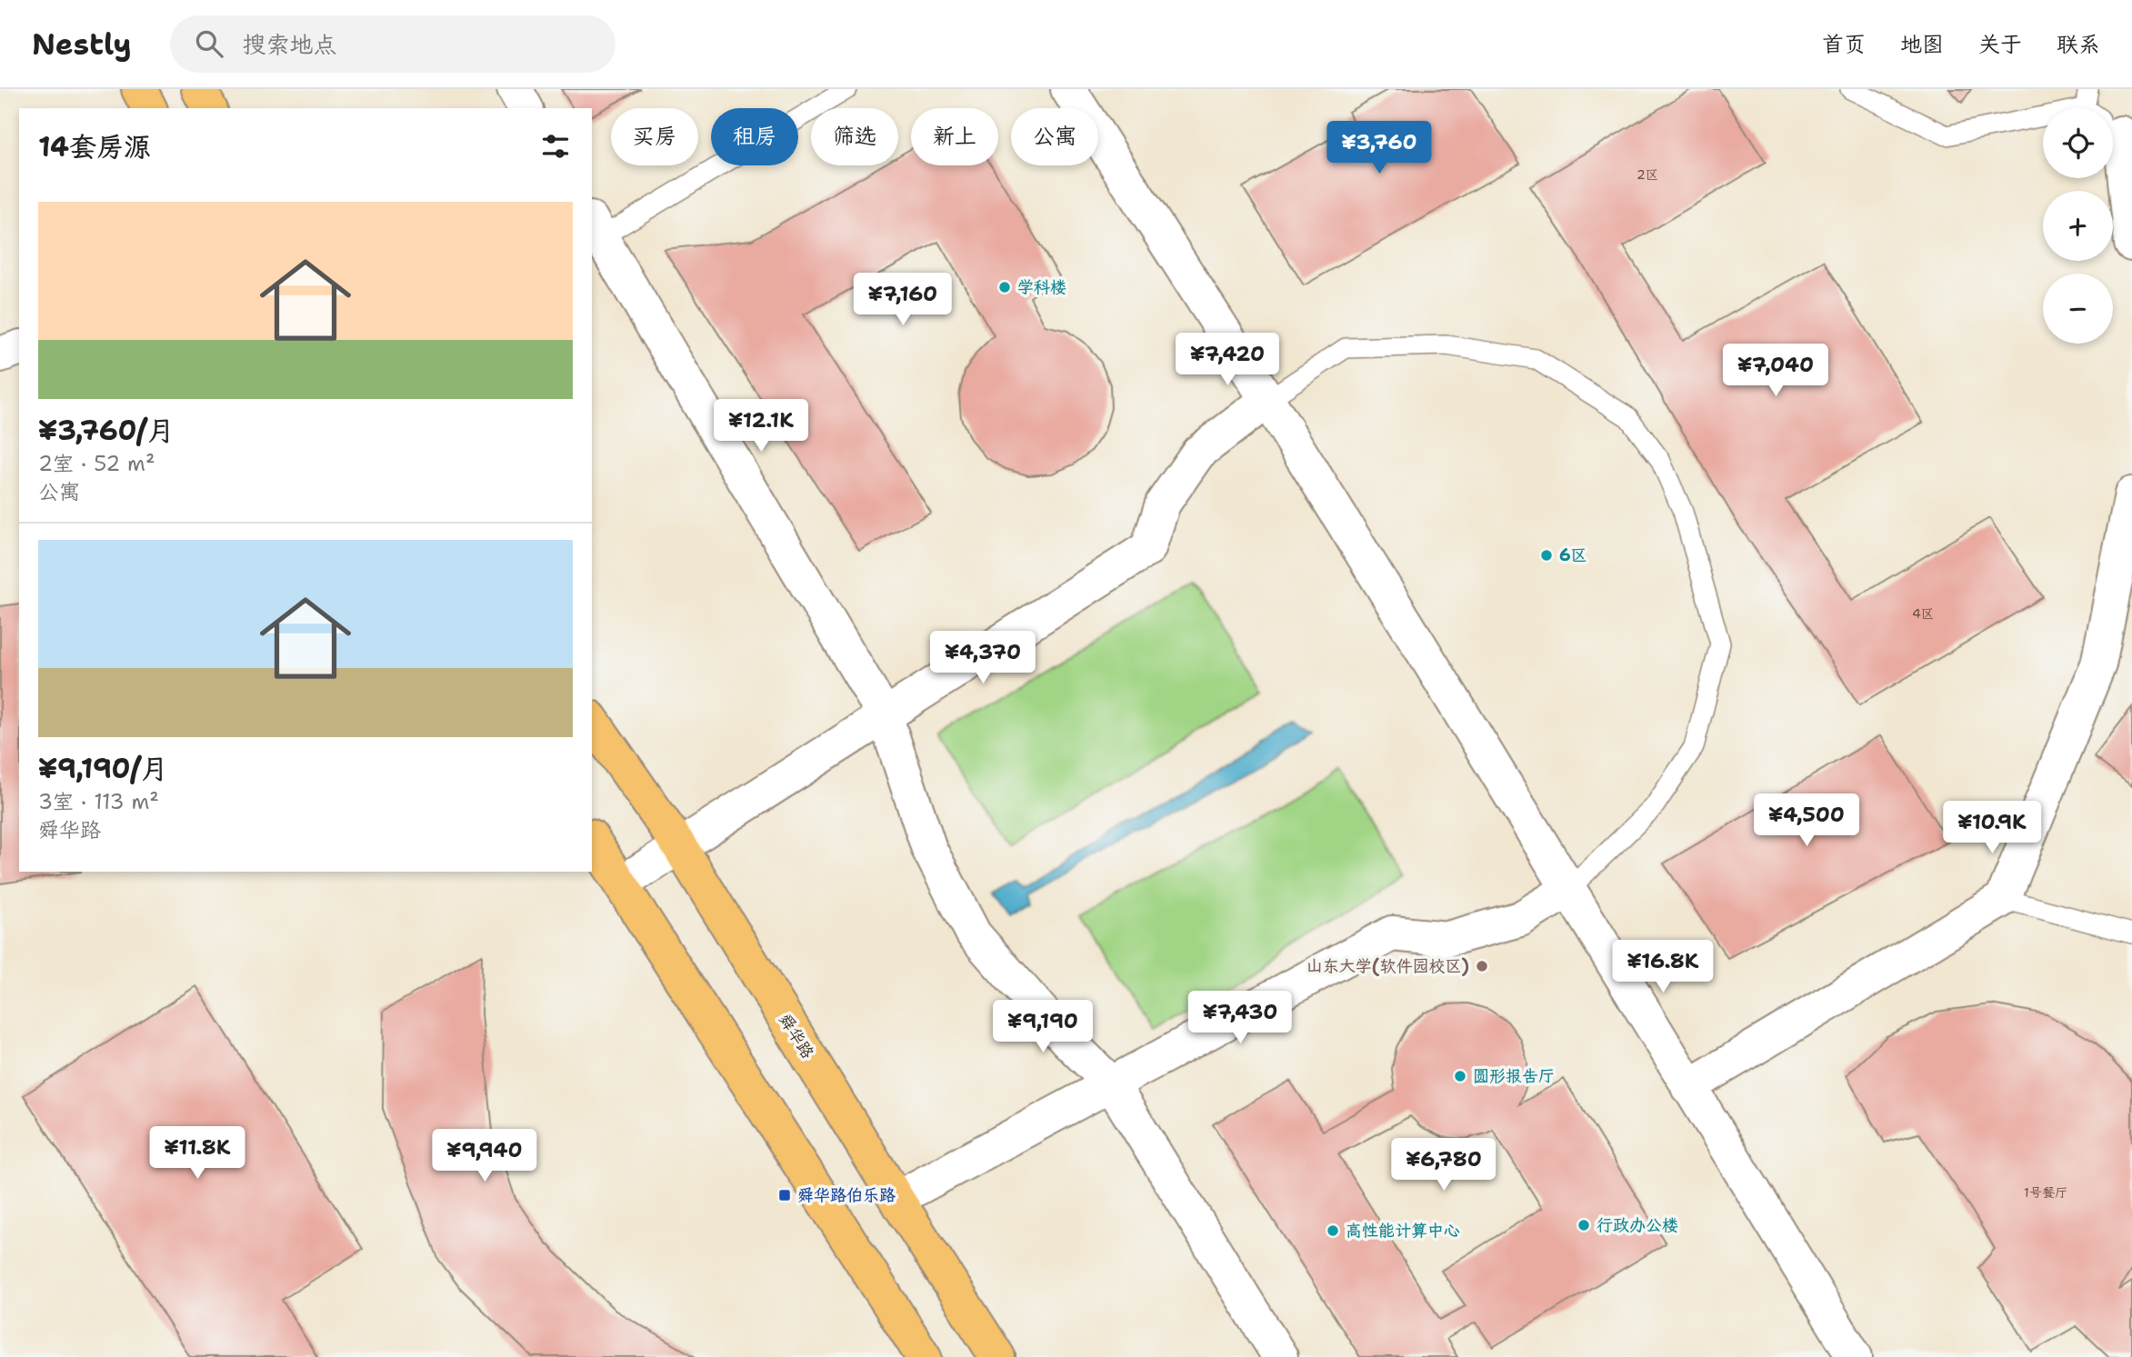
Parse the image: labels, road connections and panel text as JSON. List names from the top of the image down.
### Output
{
  "streets": {
    "main road": ["舜华路"]
  },
  "places": {
    "other": [
      "学科楼",
      "6区",
      "山东大学(软件园校区)",
      "圆形报告厅",
      "行政办公楼",
      "高性能计算中心"
    ],
    "transit": ["舜华路伯乐路"]
  },
  "house_numbers": ["2区", "4区", "1号餐厅"],
  "page": {
    "header": "Nestly",
    "search": "搜索地点",
    "nav": [
      "首页",
      "地图",
      "关于",
      "联系"
    ],
    "map_buttons": ["+", "−"],
    "chip": [
      "买房",
      "租房",
      "筛选",
      "新上",
      "公寓"
    ],
    "heading": "14套房源",
    "price": [
      "¥3,760",
      "¥7,160",
      "¥7,420",
      "¥7,040",
      "¥12.1K",
      "¥4,370",
      "¥4,500",
      "¥10.9K",
      "¥16.8K",
      "¥7,430",
      "¥9,190",
      "¥11.8K",
      "¥9,940",
      "¥6,780"
    ],
    "list": [
      {
        "name": "¥3,760/月",
        "note": "2室 · 52 m² · 公寓"
      },
      {
        "name": "¥9,190/月",
        "note": "3室 · 113 m² · 舜华路"
      }
    ]
  }
}
